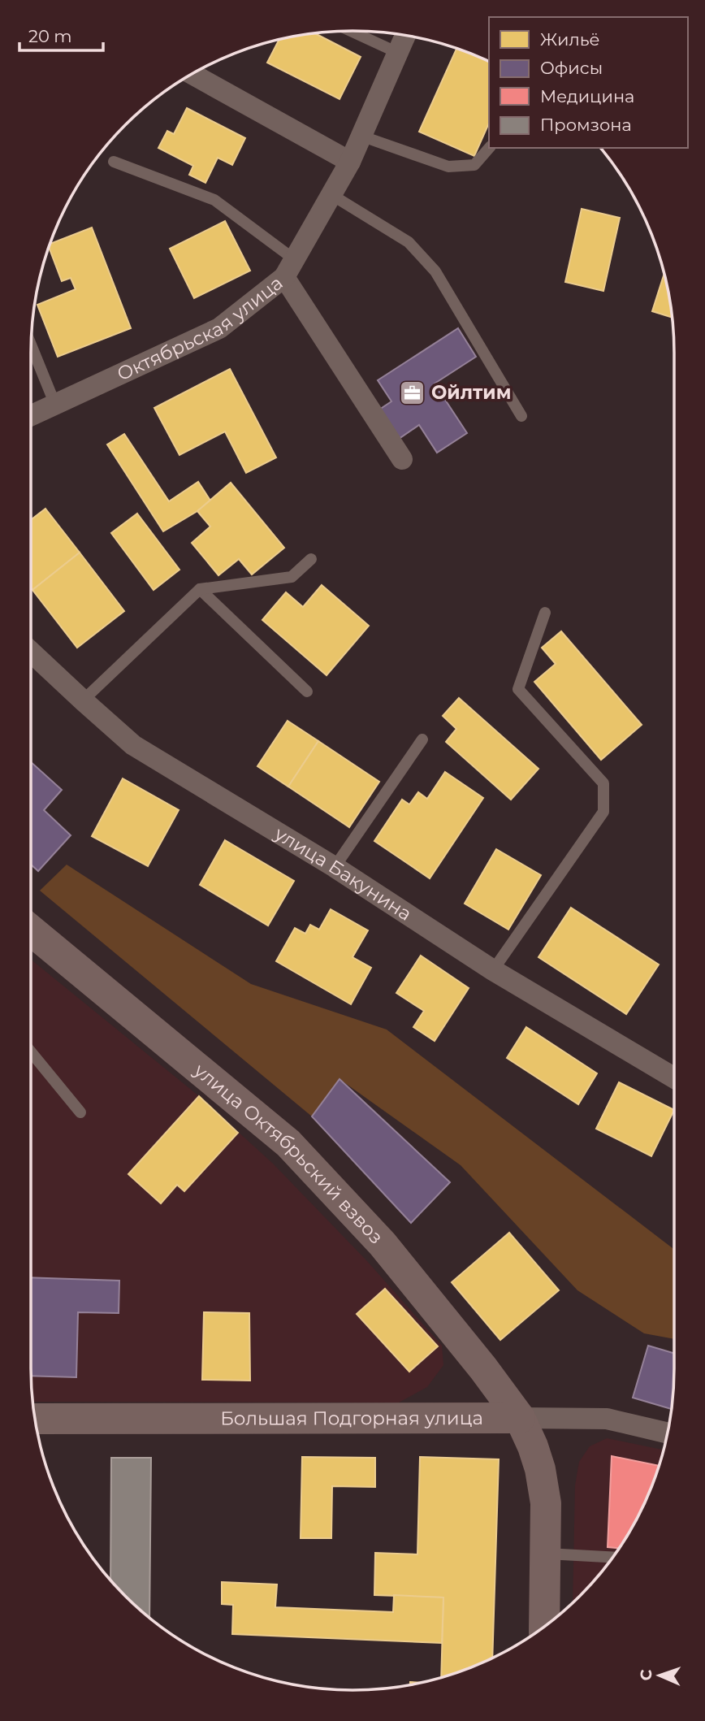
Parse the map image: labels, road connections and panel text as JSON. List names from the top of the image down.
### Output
{
  "streets": {
    "street": [
      "Октябрьская улица",
      "улица Бакунина",
      "улица Октябрьский взвоз",
      "Большая Подгорная улица"
    ]
  },
  "crossings": [
    ["улица Октябрьский взвоз", "Большая Подгорная улица"]
  ],
  "places": {
    "office": ["Ойлтим"]
  },
  "legend": [
    "Жильё",
    "Офисы",
    "Медицина",
    "Промзона"
  ],
  "scale_bar": "20 m",
  "north": "left"
}
